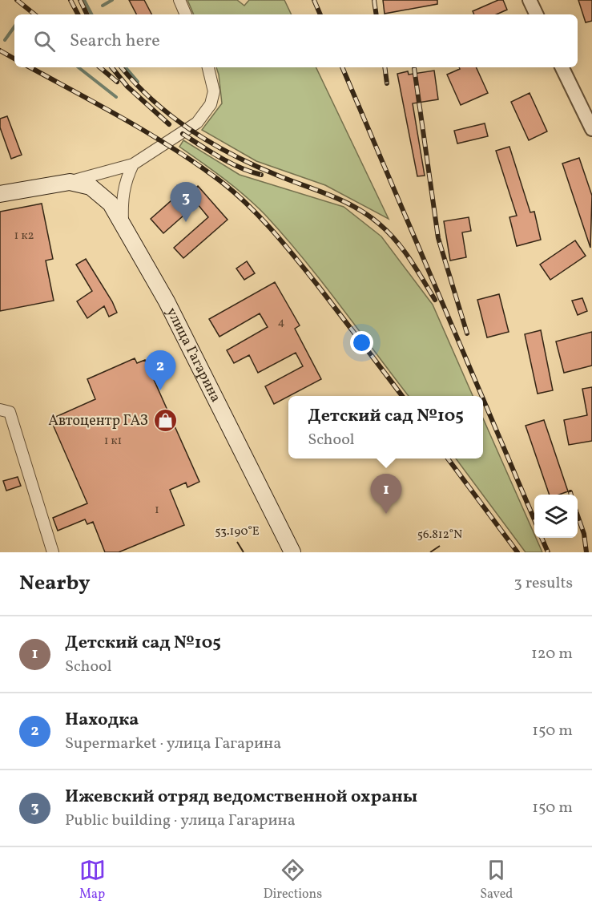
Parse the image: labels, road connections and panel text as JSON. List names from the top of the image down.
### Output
{
  "streets": {
    "main road": ["улица Гагарина"]
  },
  "places": {
    "shop": ["Автоцентр ГАЗ"]
  },
  "house_numbers": [
    "1 к2",
    "4",
    "1 к1",
    "1"
  ],
  "page": {
    "search": "Search here",
    "pins": ["3", "2", "1"],
    "popup": ["Детский сад №105", "School"],
    "heading": ["Nearby", "3 results"],
    "list": [
      {
        "mark": "1",
        "name": "Детский сад №105",
        "note": "School",
        "value": "120 m"
      },
      {
        "mark": "2",
        "name": "Находка",
        "note": "Supermarket · улица Гагарина",
        "value": "150 m"
      },
      {
        "mark": "3",
        "name": "Ижевский отряд ведомственной охраны",
        "note": "Public building · улица Гагарина",
        "value": "150 m"
      }
    ],
    "nav": ["Map", "Directions", "Saved"]
  },
  "coordinates": ["53.190°E", "56.812°N"]
}
